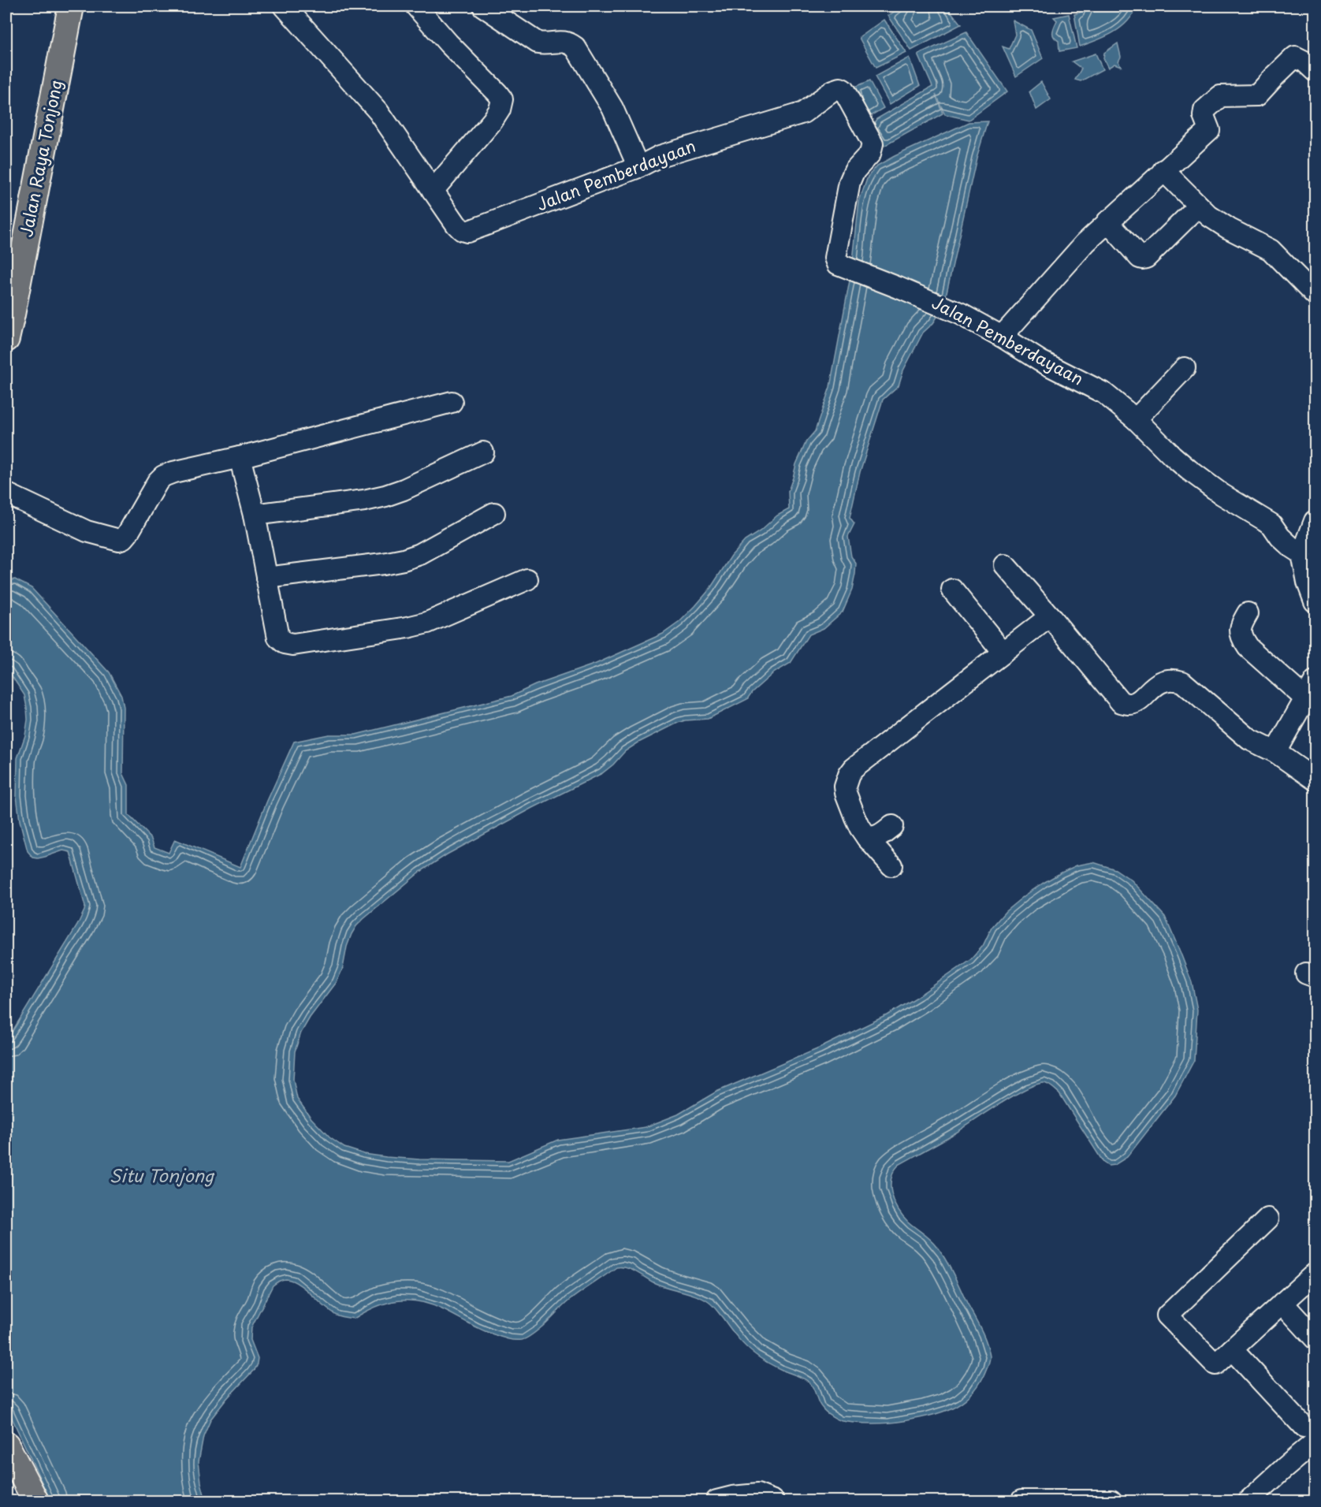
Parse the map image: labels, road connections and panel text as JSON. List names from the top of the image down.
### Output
{
  "streets": {
    "main road": ["Jalan Raya Tonjong"],
    "street": ["Jalan Pemberdayaan"]
  },
  "water": ["Situ Tonjong"]
}
